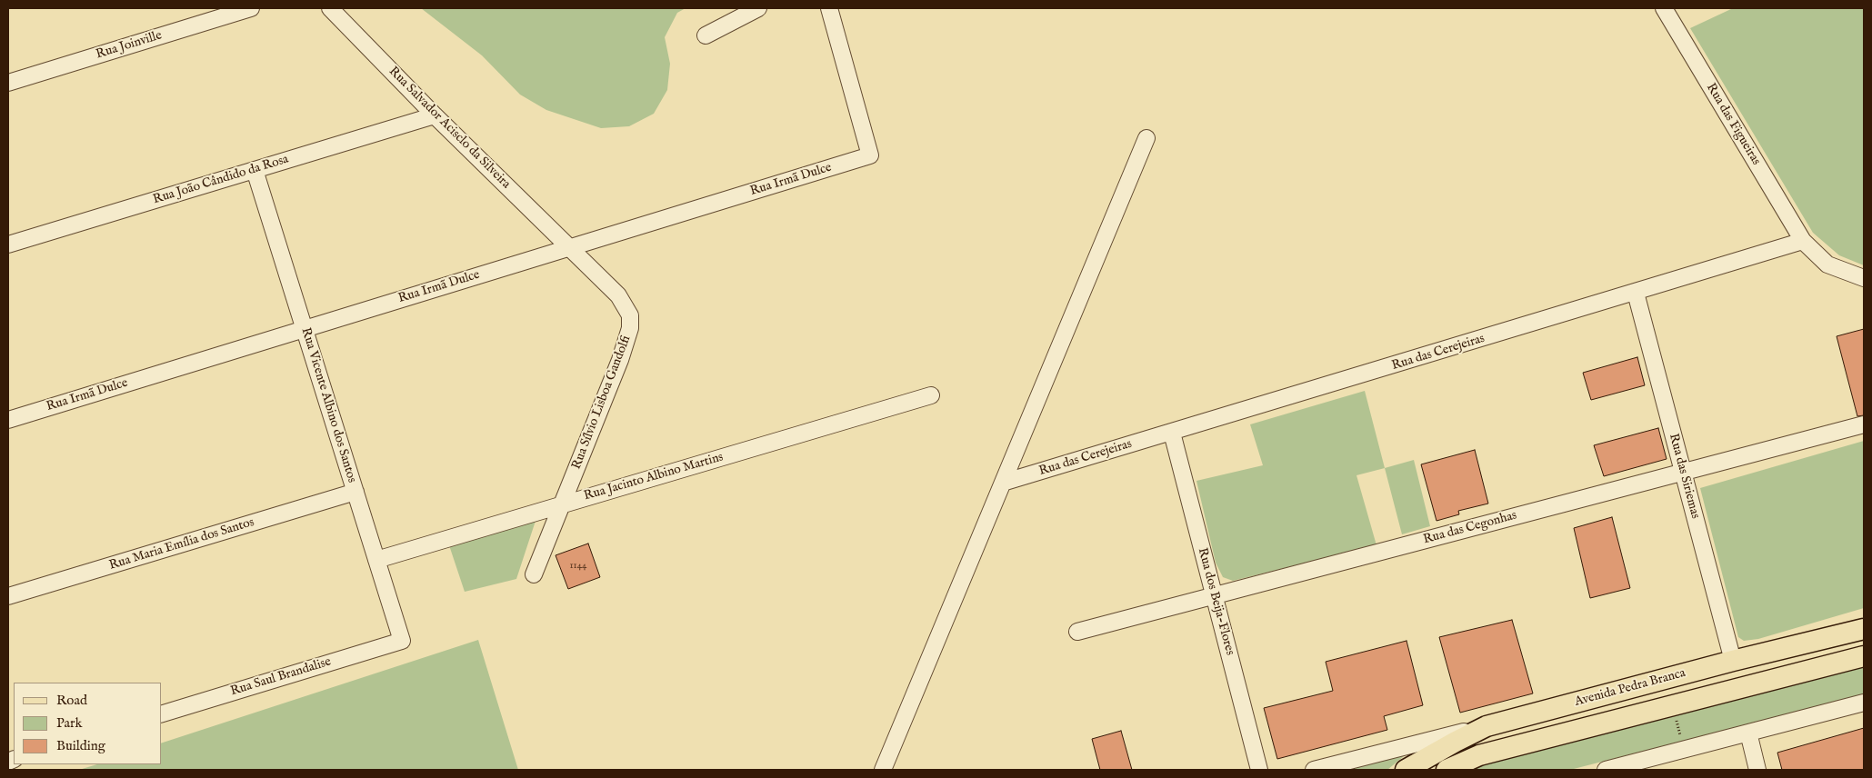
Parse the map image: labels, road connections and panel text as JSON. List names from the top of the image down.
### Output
{
  "streets": {
    "main road": ["Avenida Pedra Branca"],
    "street": [
      "Rua Joinville",
      "Rua das Figueiras",
      "Rua Salvador Acisclo da Silveira",
      "Rua João Cândido da Rosa",
      "Rua Irmã Dulce",
      "Rua das Cerejeiras",
      "Rua Sílvio Lisboa Gandolfi",
      "Rua Vicente Albino dos Santos",
      "Rua das Siriemas",
      "Rua Jacinto Albino Martins",
      "Rua das Cegonhas",
      "Rua Maria Emília dos Santos",
      "Rua dos Beija-Flores",
      "Rua Saul Brandalise"
    ]
  },
  "crossings": [
    ["Rua das Figueiras", "Rua das Cerejeiras"],
    ["Rua Salvador Acisclo da Silveira", "Rua João Cândido da Rosa"],
    ["Rua Salvador Acisclo da Silveira", "Rua Irmã Dulce"],
    ["Rua Salvador Acisclo da Silveira", "Rua Sílvio Lisboa Gandolfi"],
    ["Rua João Cândido da Rosa", "Rua Vicente Albino dos Santos"],
    ["Rua Irmã Dulce", "Rua Sílvio Lisboa Gandolfi"],
    ["Rua Irmã Dulce", "Rua Vicente Albino dos Santos"],
    ["Rua das Cerejeiras", "Rua das Siriemas"],
    ["Rua das Cerejeiras", "Rua dos Beija-Flores"],
    ["Rua Sílvio Lisboa Gandolfi", "Rua Jacinto Albino Martins"],
    ["Rua Vicente Albino dos Santos", "Rua Jacinto Albino Martins"],
    ["Rua Vicente Albino dos Santos", "Rua Maria Emília dos Santos"],
    ["Rua Vicente Albino dos Santos", "Rua Saul Brandalise"],
    ["Rua das Siriemas", "Rua das Cegonhas"],
    ["Rua das Siriemas", "Avenida Pedra Branca"],
    ["Rua das Cegonhas", "Rua dos Beija-Flores"]
  ],
  "house_numbers": ["1144"],
  "legend": ["Road", "Park", "Building"]
}
